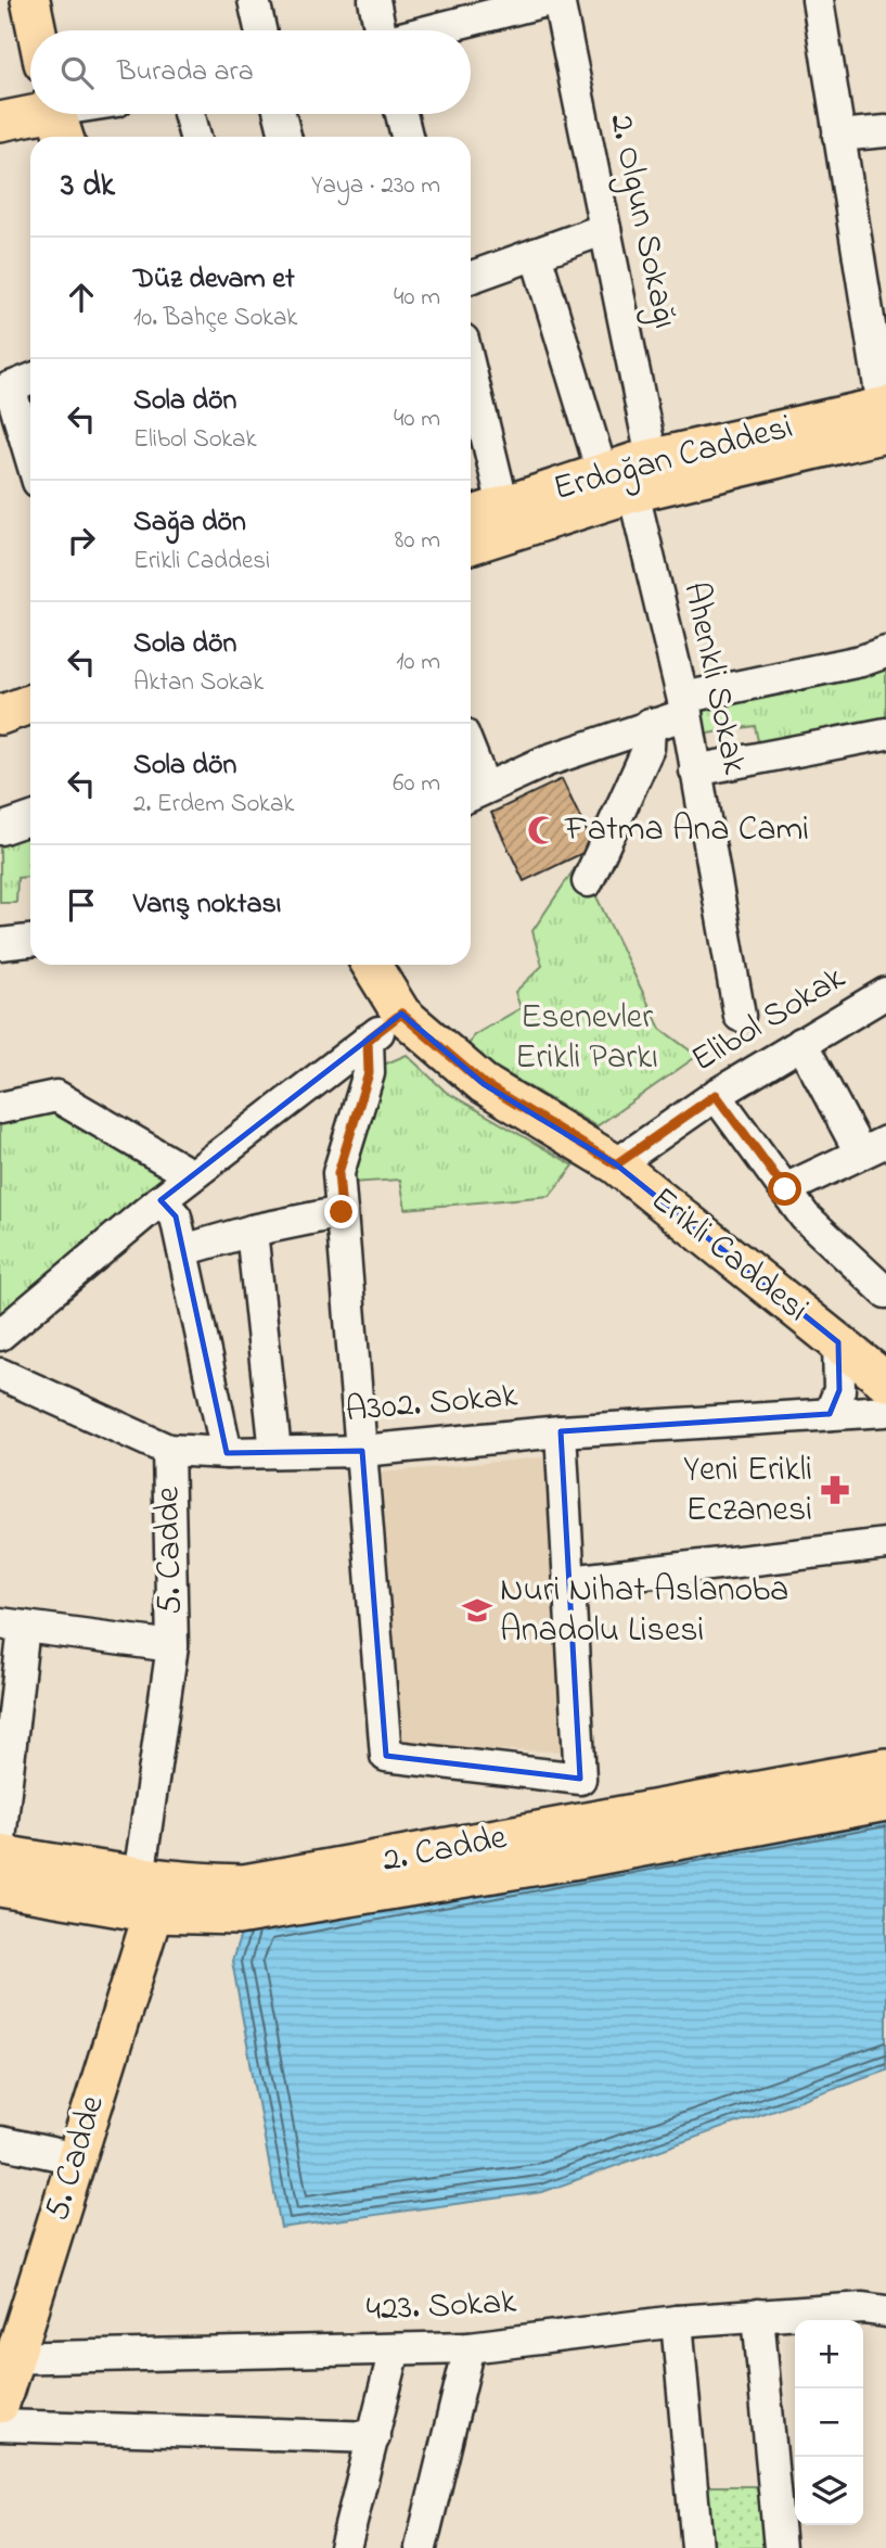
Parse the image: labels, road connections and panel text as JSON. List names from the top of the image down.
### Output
{
  "streets": {
    "main road": [
      "Erdoğan Caddesi",
      "Erikli Caddesi",
      "5. Cadde",
      "2. Cadde"
    ],
    "street": [
      "2. Olgun Sokağı",
      "Ahenkli Sokak",
      "Elibol Sokak",
      "A302. Sokak",
      "423. Sokak"
    ]
  },
  "crossings": [
    ["2. Olgun Sokağı", "Erdoğan Caddesi"],
    ["Erdoğan Caddesi", "Ahenkli Sokak"],
    ["Elibol Sokak", "Erikli Caddesi"],
    ["Erikli Caddesi", "A302. Sokak"],
    ["A302. Sokak", "5. Cadde"],
    ["5. Cadde", "2. Cadde"],
    ["5. Cadde", "423. Sokak"]
  ],
  "parks": ["Esenevler Erikli Parkı"],
  "places": {
    "mosque": ["Fatma Ana Cami"],
    "pharmacy": ["Yeni Erikli Eczanesi"],
    "school or university": ["Nuri Nihat Aslanoba Anadolu Lisesi"]
  },
  "page": {
    "search": "Burada ara",
    "heading": ["3 dk", "Yaya · 230 m"],
    "list": [
      ["Düz devam et", "10. Bahçe Sokak", "40 m"],
      ["Sola dön", "Elibol Sokak", "40 m"],
      ["Sağa dön", "Erikli Caddesi", "80 m"],
      ["Sola dön", "Aktan Sokak", "10 m"],
      ["Sola dön", "2. Erdem Sokak", "60 m"],
      "Varış noktası"
    ],
    "map_buttons": ["+", "−"]
  }
}
